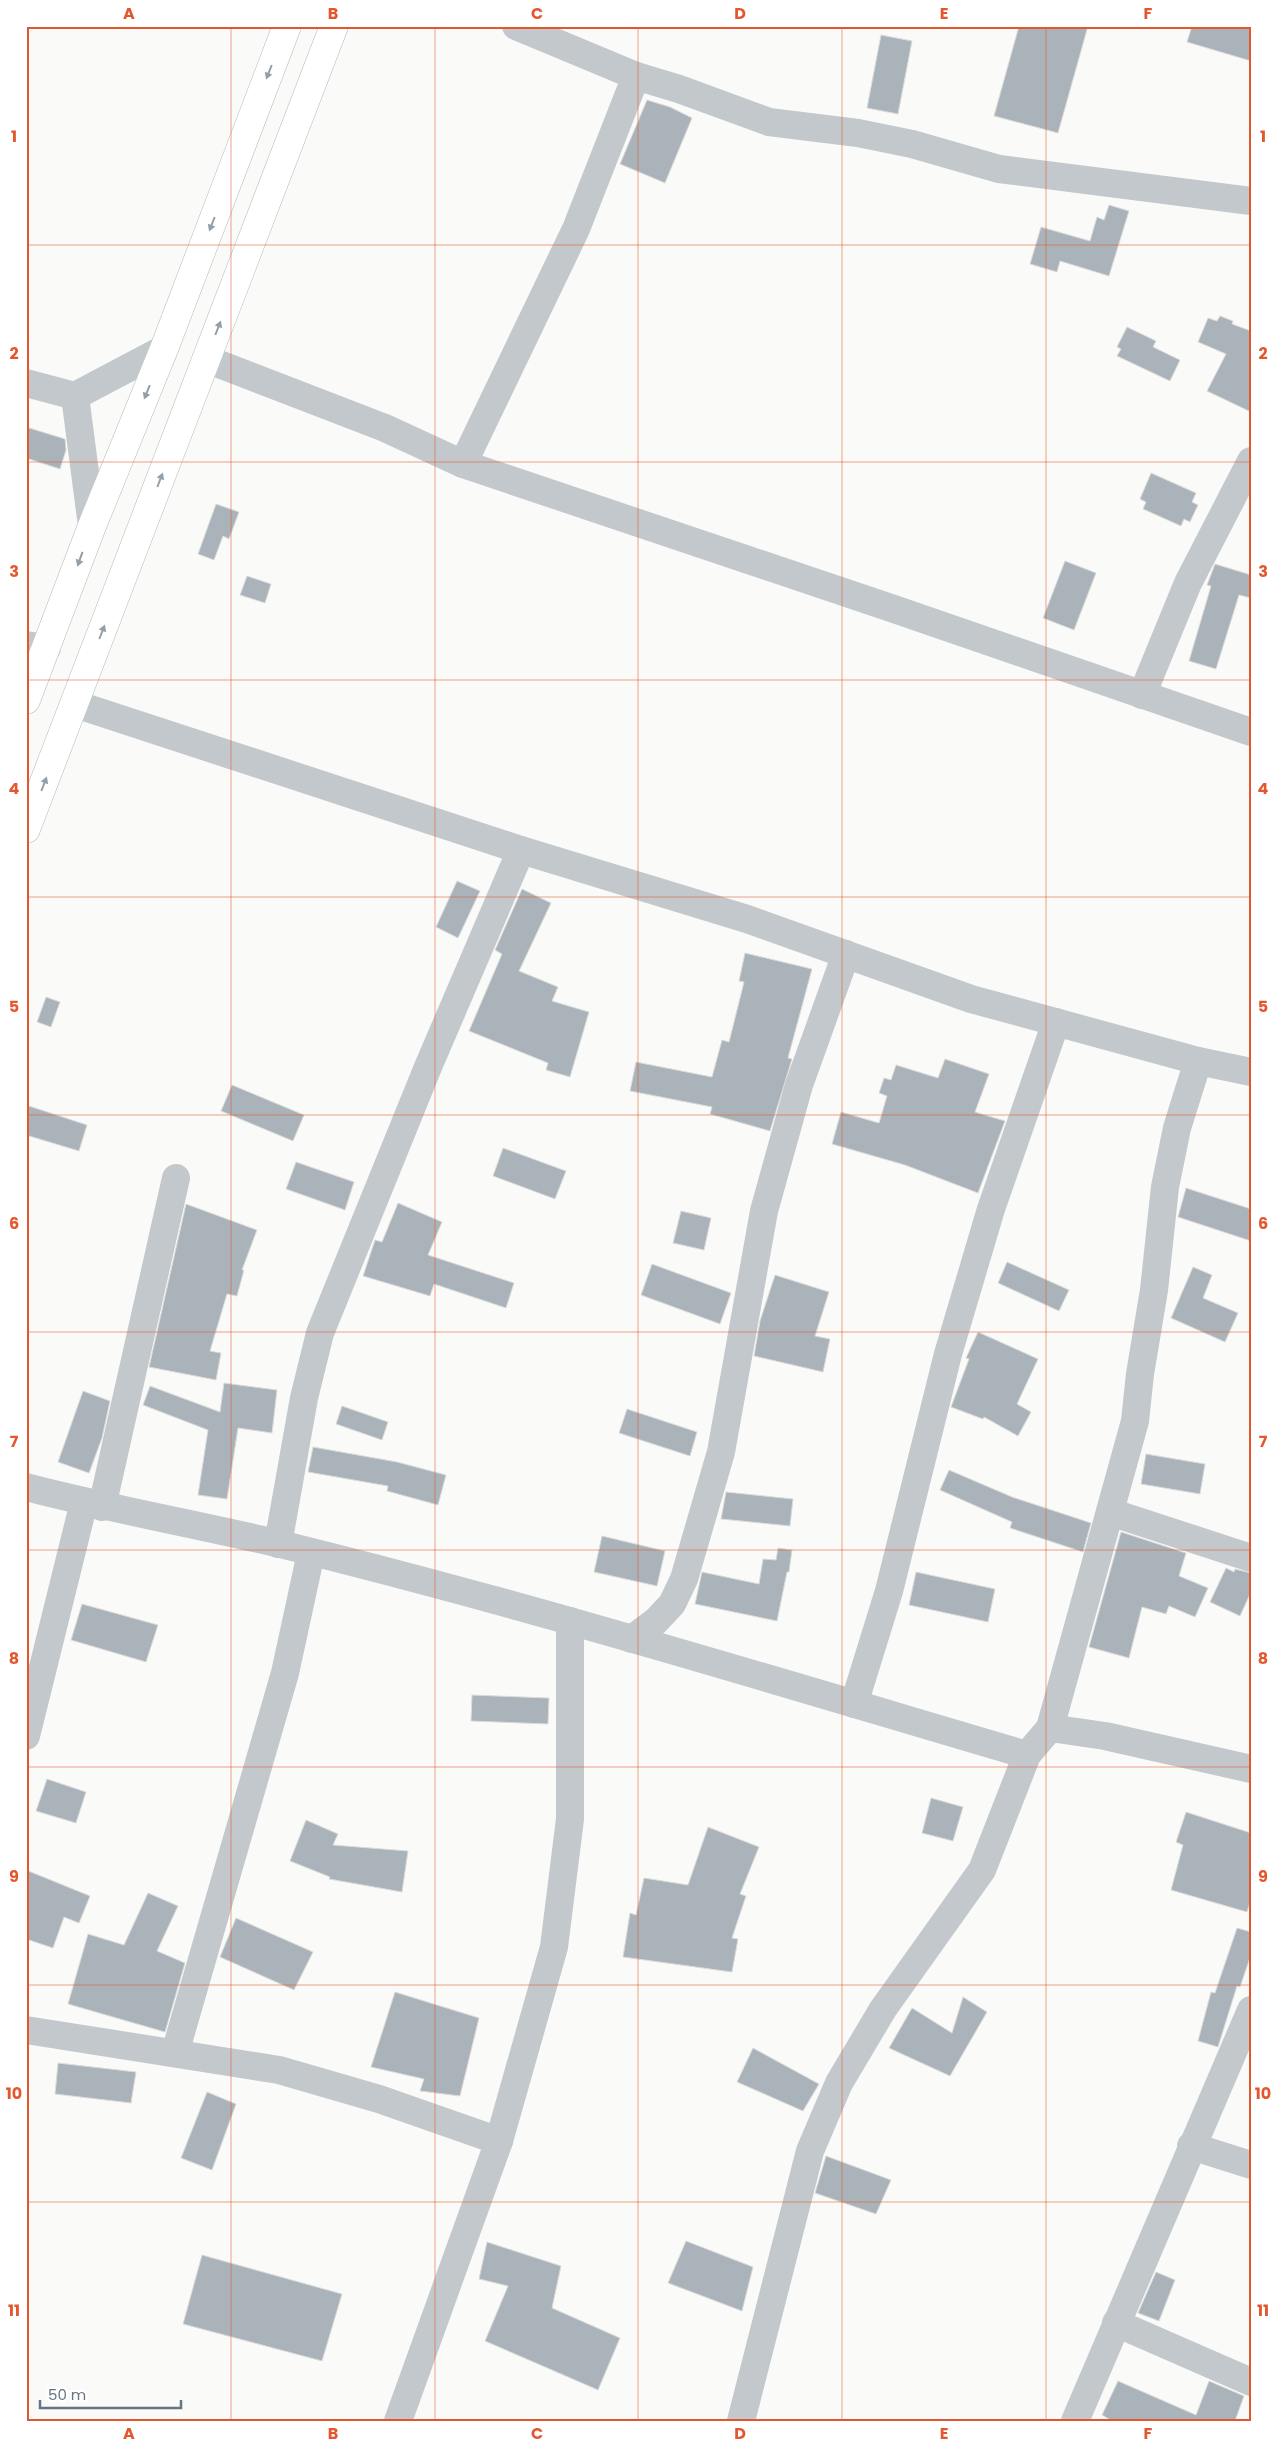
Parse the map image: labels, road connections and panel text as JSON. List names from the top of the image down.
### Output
{
  "scale_bar": "50 m",
  "grid": {
    "columns": [
      "A",
      "B",
      "C",
      "D",
      "E",
      "F"
    ],
    "rows": [
      "1",
      "2",
      "3",
      "4",
      "5",
      "6",
      "7",
      "8",
      "9",
      "10",
      "11"
    ]
  }
}
